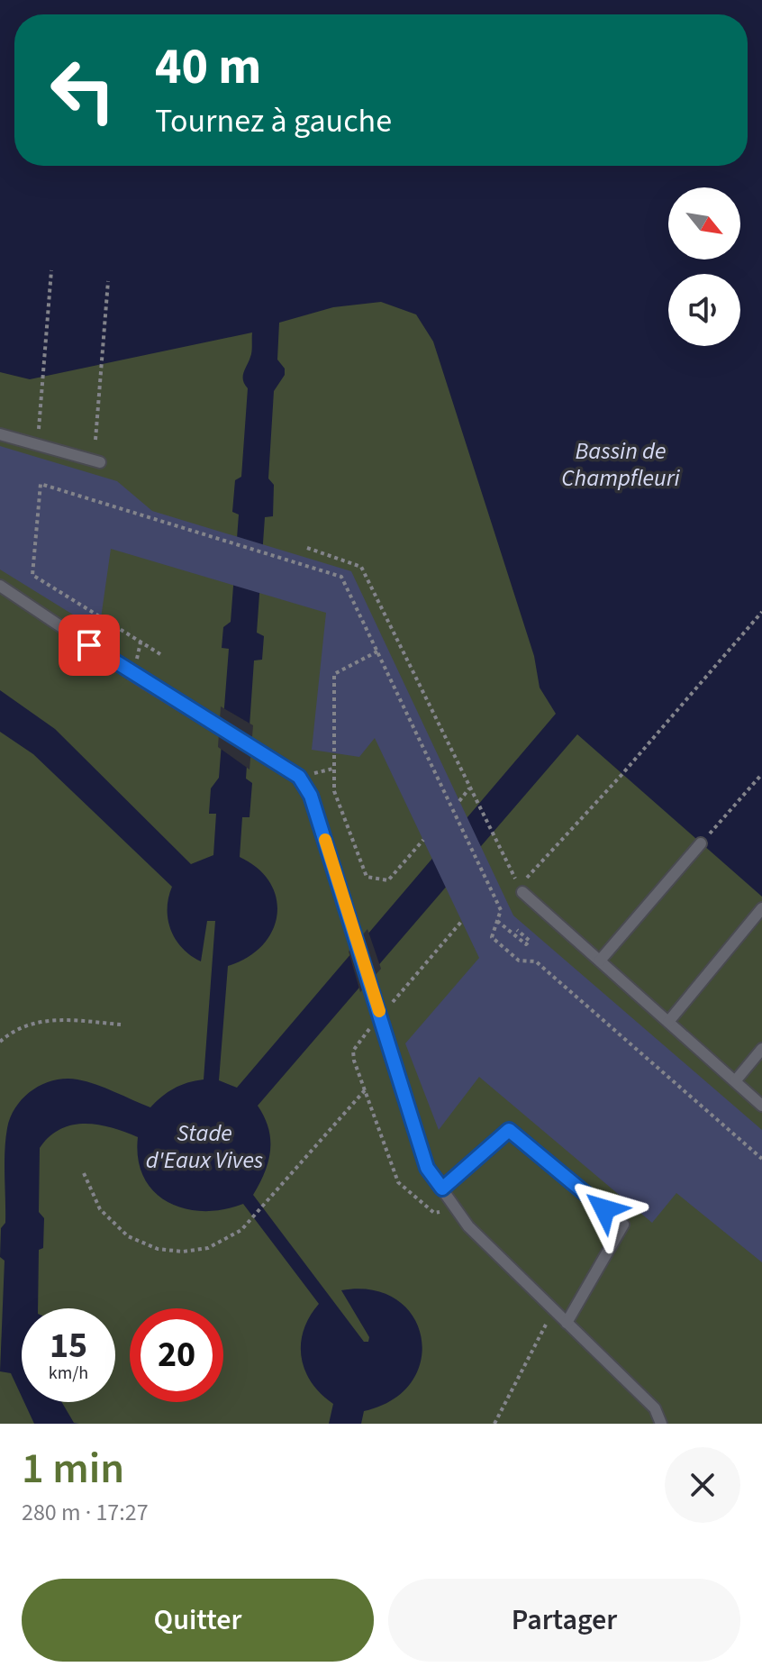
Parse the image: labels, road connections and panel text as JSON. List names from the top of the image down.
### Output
{
  "water": ["Bassin de Champfleuri", "Stade d'Eaux Vives"],
  "north": "bottom right",
  "page": {
    "turn": ["40 m", "Tournez à gauche"],
    "speed": "15 km/h",
    "limit": "20",
    "heading": ["1 min", "280 m · 17:27"],
    "buttons": ["Quitter", "Partager"]
  }
}
